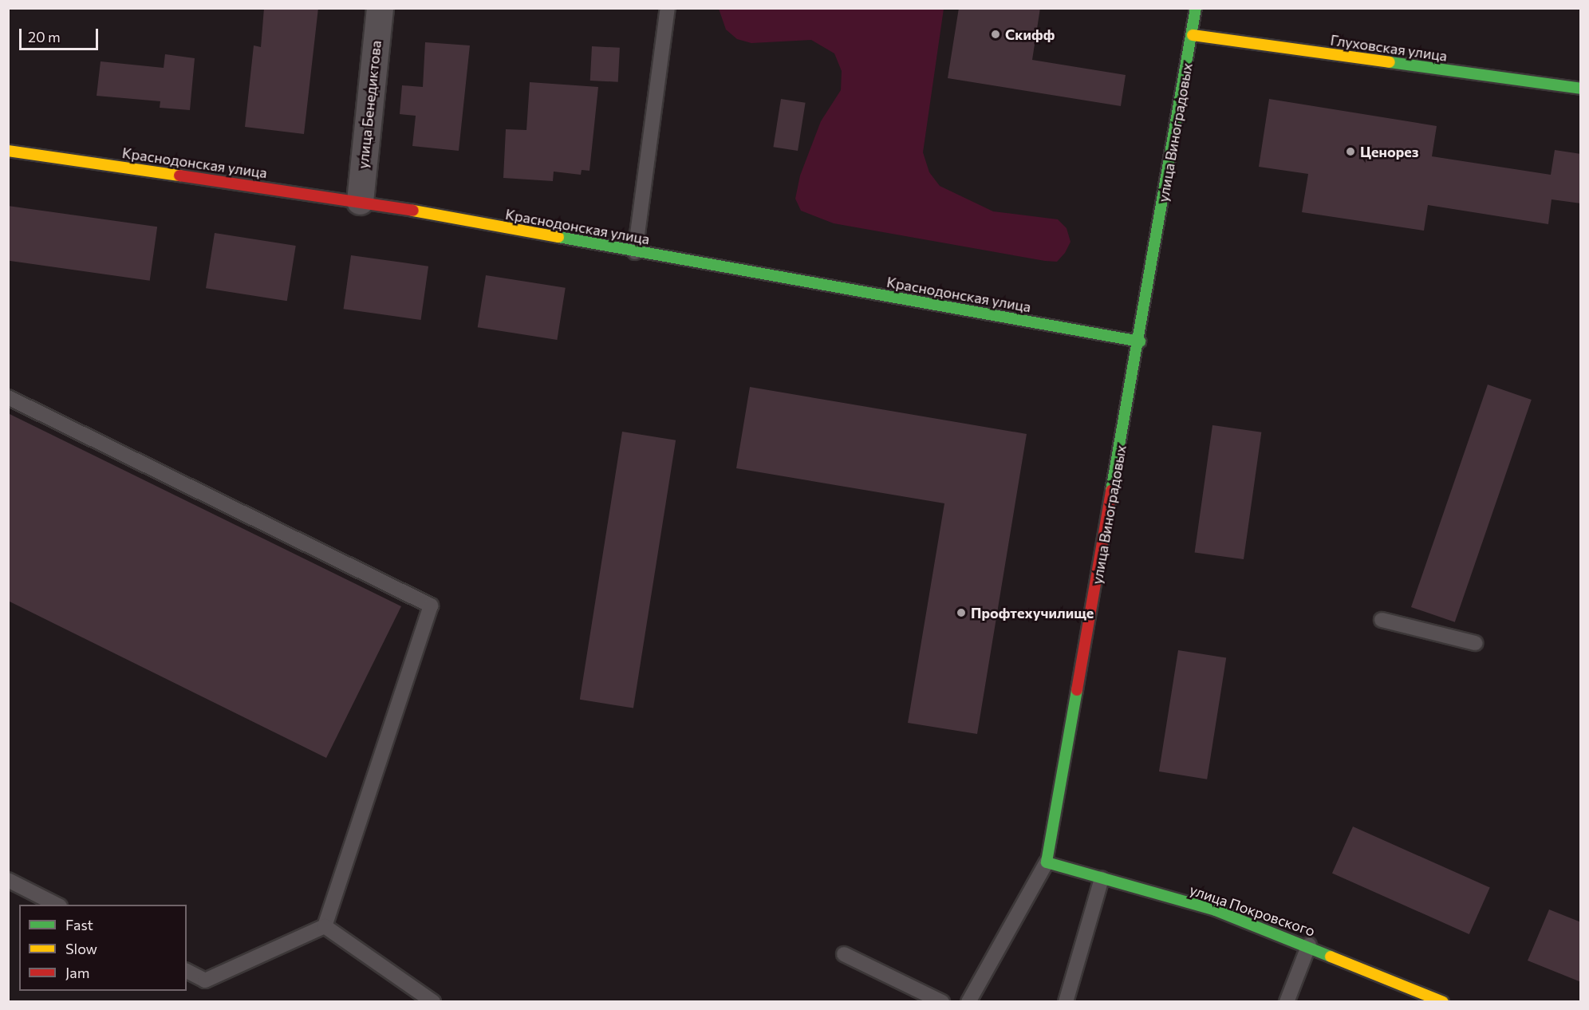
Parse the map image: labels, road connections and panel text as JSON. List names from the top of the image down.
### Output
{
  "streets": {
    "street": [
      "Глуховская улица",
      "улица Бенедиктова",
      "улица Виноградовых",
      "Краснодонская улица",
      "улица Покровского"
    ]
  },
  "crossings": [
    ["Глуховская улица", "улица Виноградовых"],
    ["улица Бенедиктова", "Краснодонская улица"],
    ["улица Виноградовых", "Краснодонская улица"],
    ["улица Виноградовых", "улица Покровского"]
  ],
  "places": ["Скифф", "Ценорез", "Профтехучилище"],
  "legend": ["Fast", "Slow", "Jam"],
  "scale_bar": "20 m"
}
